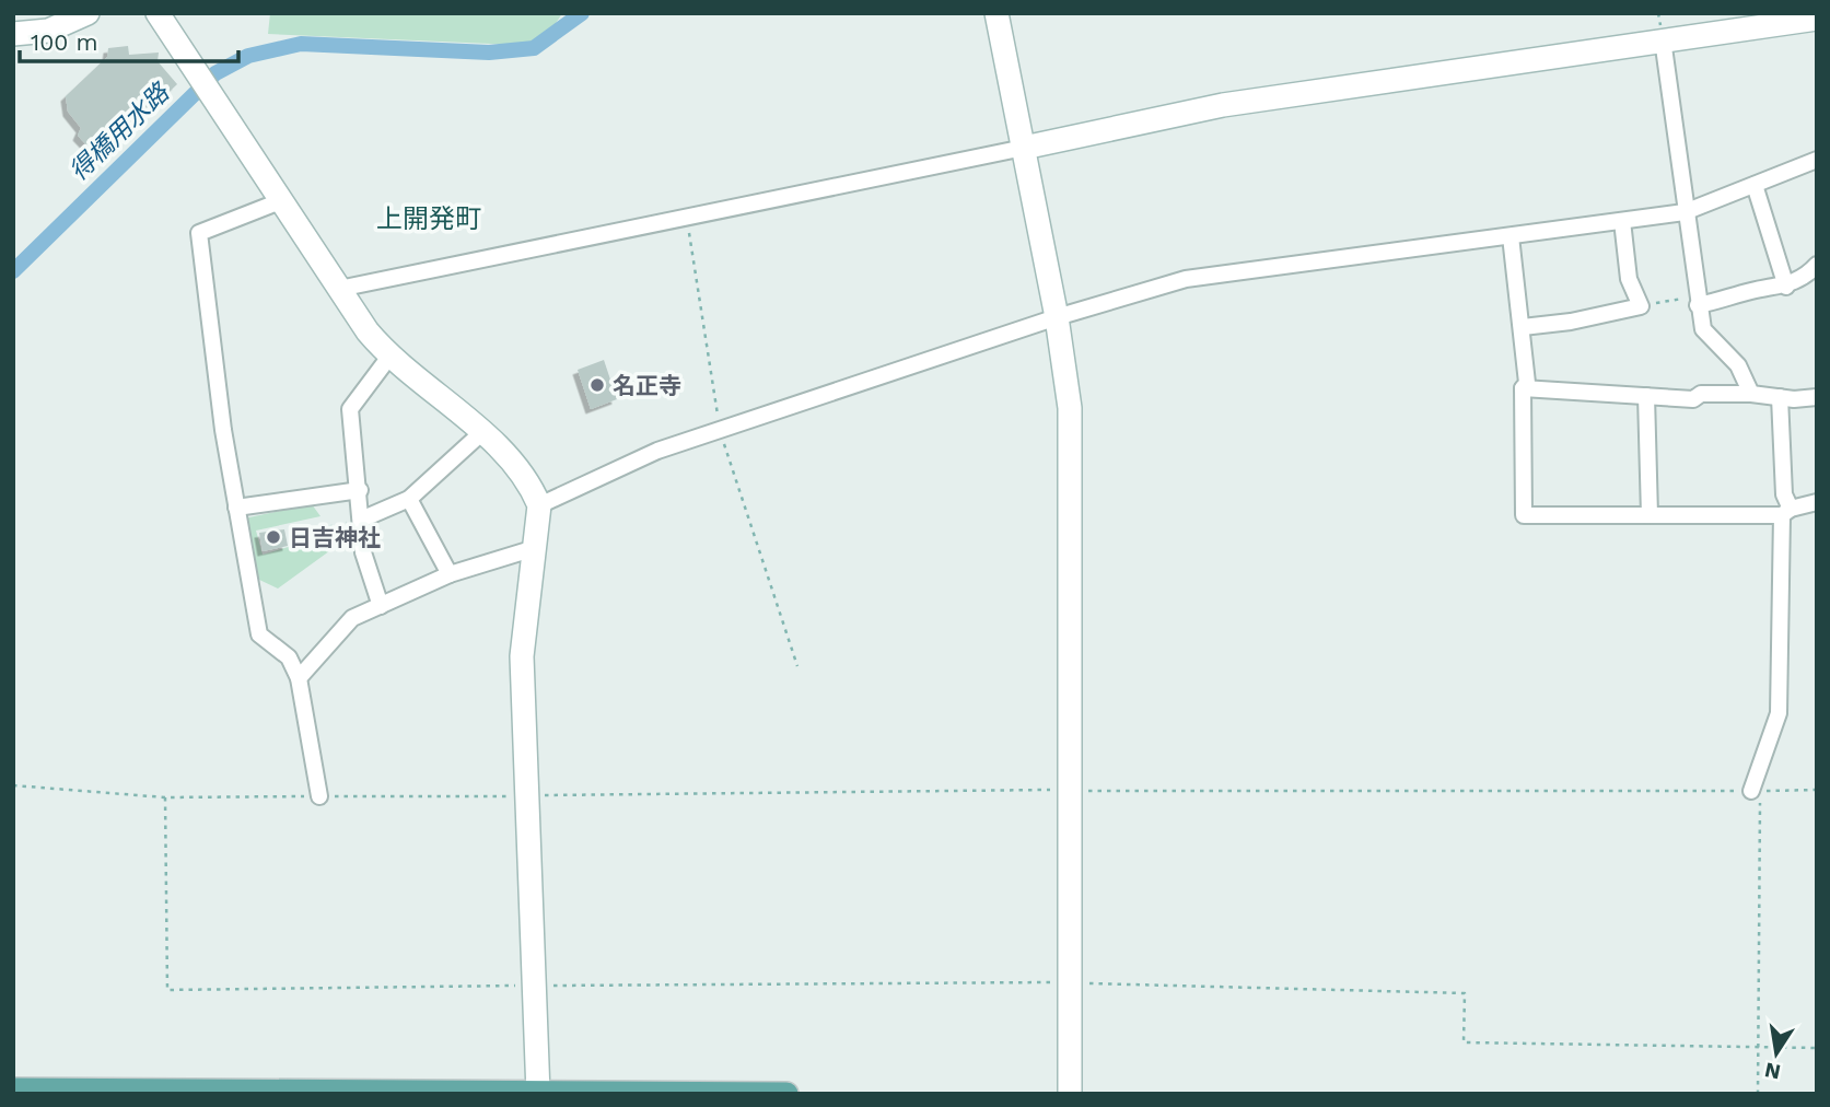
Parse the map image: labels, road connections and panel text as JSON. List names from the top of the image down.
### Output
{
  "districts": ["上開発町"],
  "water": ["得橋用水路"],
  "places": ["名正寺", "日吉神社"],
  "scale_bar": "100 m",
  "north": "bottom"
}
